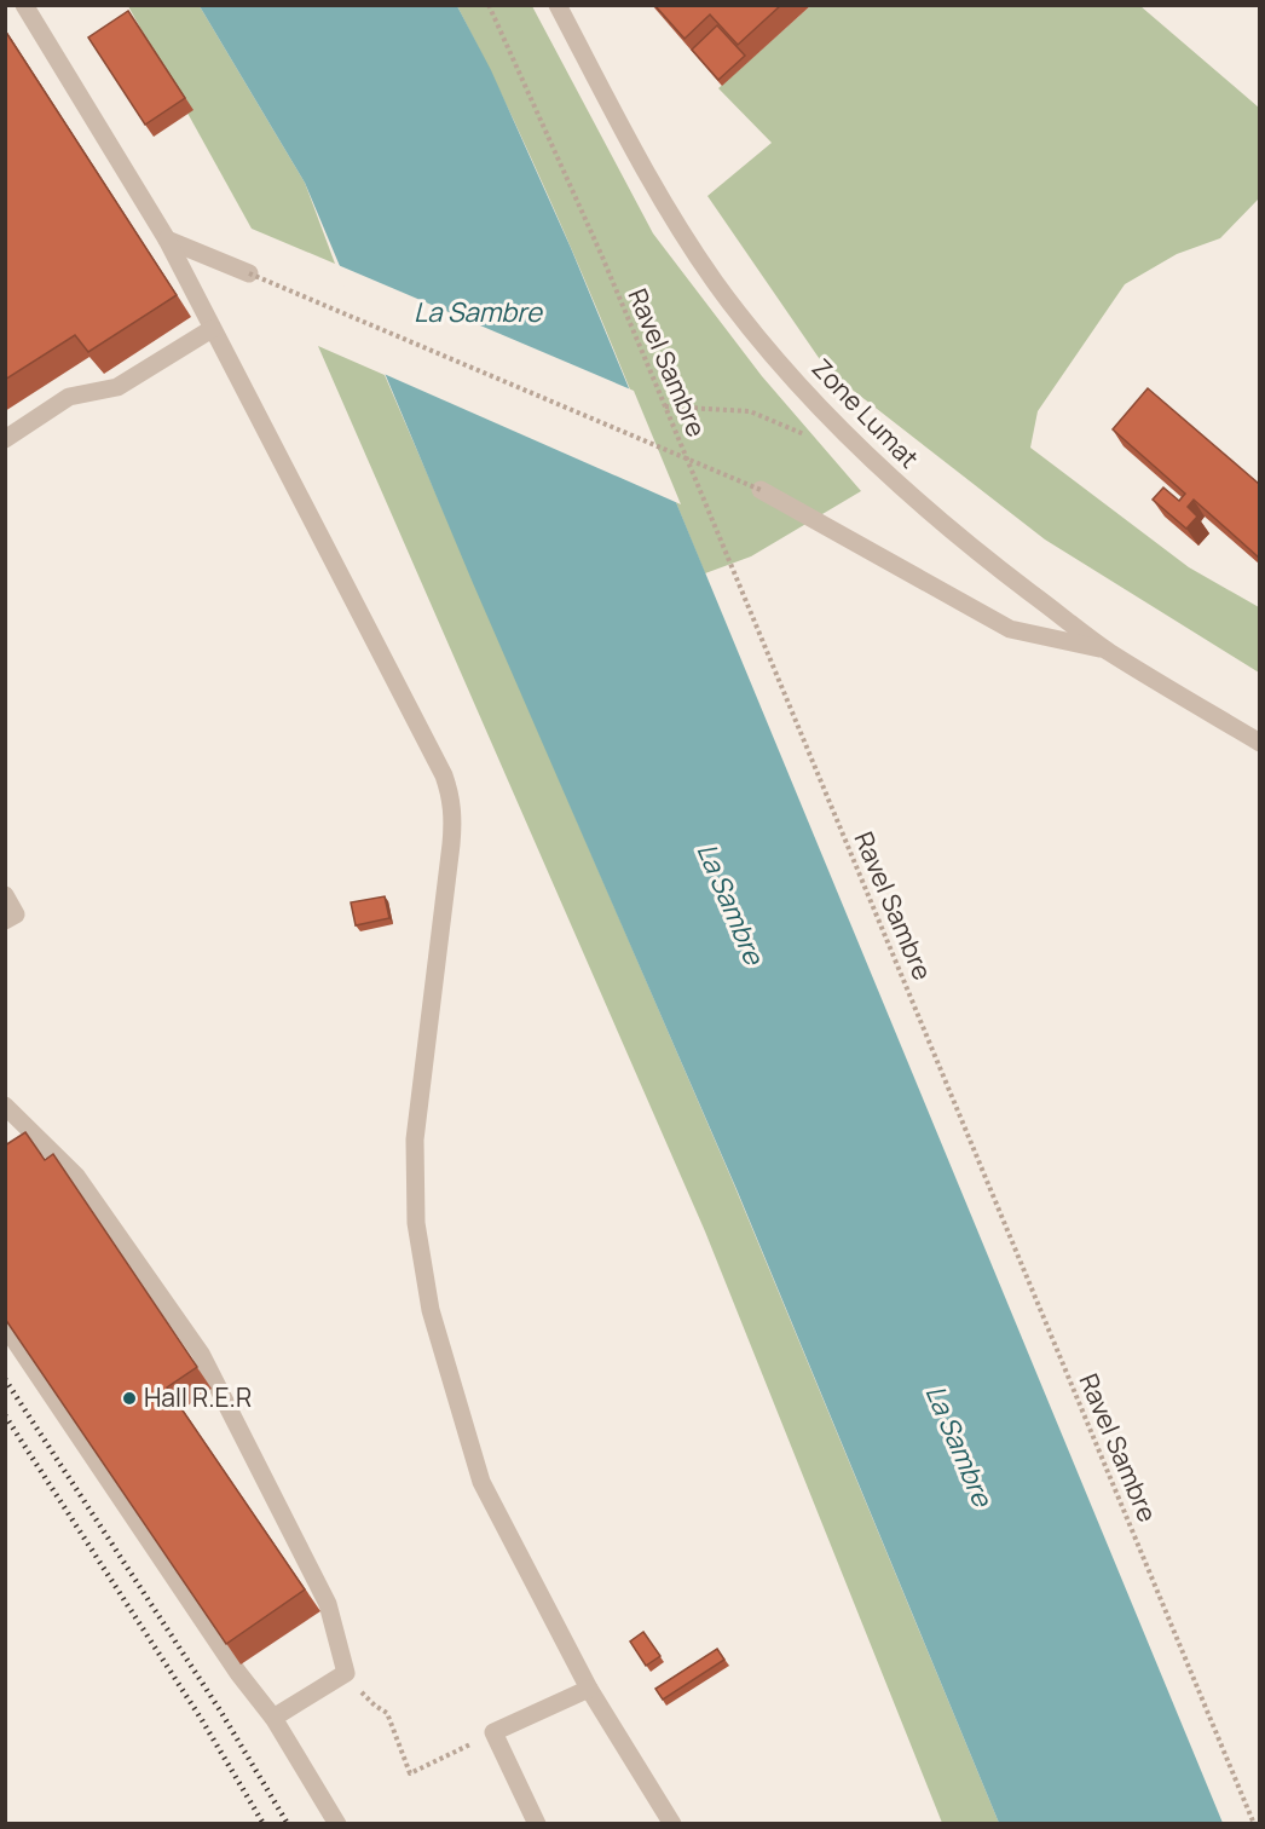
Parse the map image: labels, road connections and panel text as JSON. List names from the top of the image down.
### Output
{
  "streets": {
    "street": ["Zone Lumat"],
    "path": ["Ravel Sambre"]
  },
  "water": ["La Sambre"],
  "places": ["Hall R.E.R"]
}
